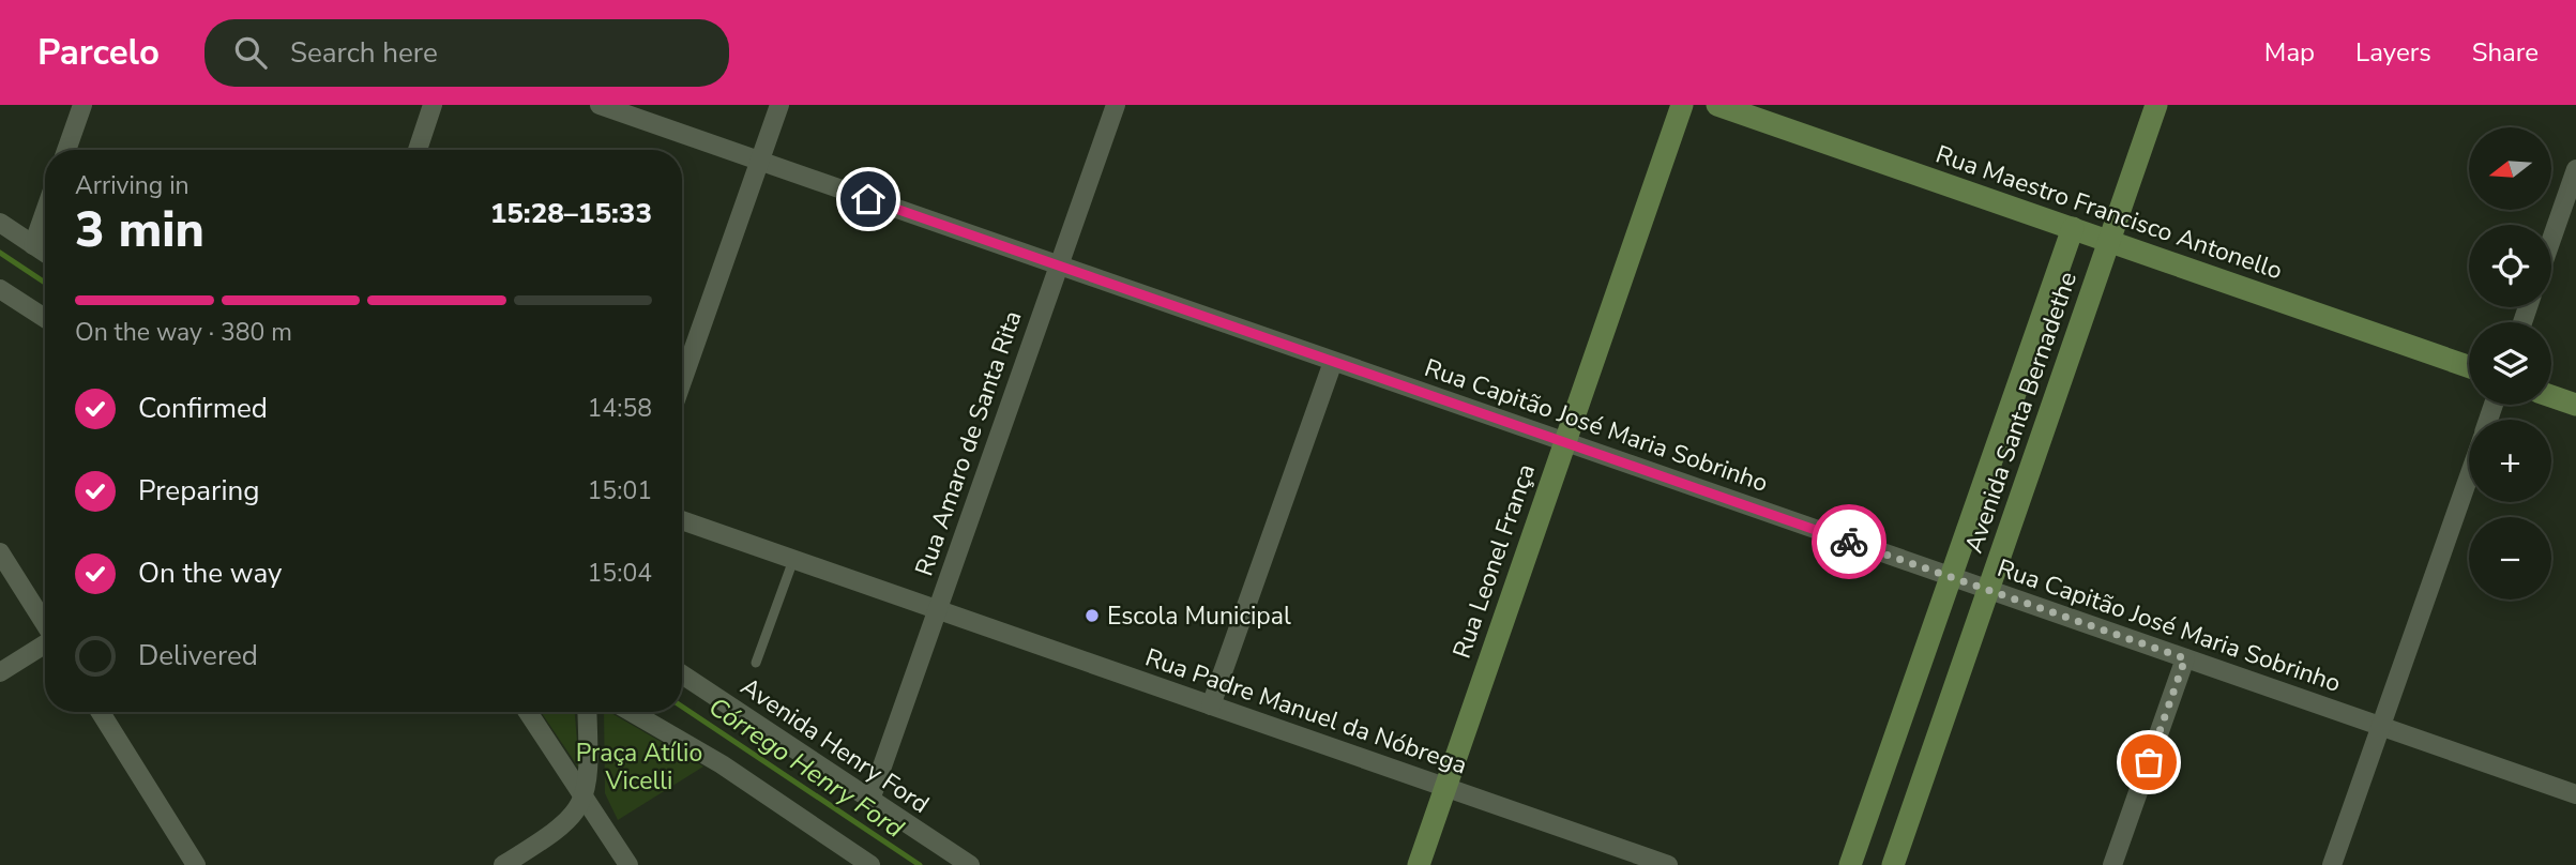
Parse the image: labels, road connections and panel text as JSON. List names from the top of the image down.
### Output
{
  "streets": {
    "main road": ["Rua Maestro Francisco Antonello", "Avenida Santa Bernadethe", "Rua Leonel França"],
    "street": [
      "Rua Capitão José Maria Sobrinho",
      "Rua Amaro de Santa Rita",
      "Rua Padre Manuel da Nóbrega",
      "Avenida Henry Ford"
    ]
  },
  "crossings": [
    ["Rua Maestro Francisco Antonello", "Avenida Santa Bernadethe"],
    ["Avenida Santa Bernadethe", "Rua Capitão José Maria Sobrinho"],
    ["Rua Capitão José Maria Sobrinho", "Rua Amaro de Santa Rita"],
    ["Rua Capitão José Maria Sobrinho", "Rua Leonel França"],
    ["Rua Amaro de Santa Rita", "Rua Padre Manuel da Nóbrega"],
    ["Rua Amaro de Santa Rita", "Avenida Henry Ford"],
    ["Rua Leonel França", "Rua Padre Manuel da Nóbrega"]
  ],
  "water": ["Córrego Henry Ford"],
  "parks": ["Praça Atílio Vicelli"],
  "places": ["Escola Municipal"],
  "north": "left",
  "page": {
    "header": "Parcelo",
    "search": "Search here",
    "nav": ["Map", "Layers", "Share"],
    "map_buttons": ["+", "−"],
    "heading": ["3 min", "Arriving in", "15:28–15:33"],
    "bar": "On the way · 380 m",
    "list": [
      ["Confirmed", "14:58"],
      ["Preparing", "15:01"],
      ["On the way", "15:04"],
      "Delivered"
    ]
  }
}
